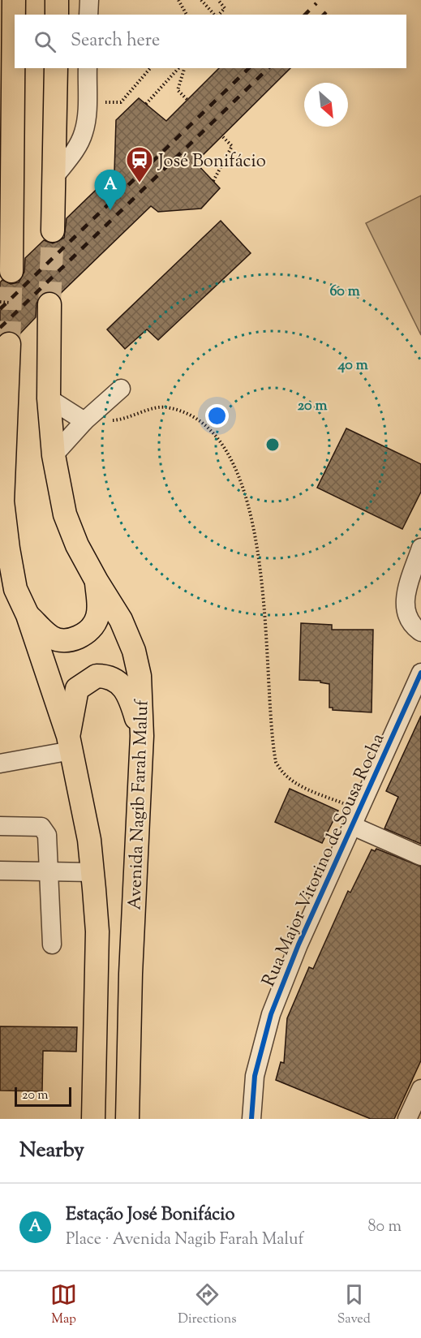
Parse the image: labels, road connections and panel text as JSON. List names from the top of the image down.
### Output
{
  "streets": {
    "main road": ["Avenida Nagib Farah Maluf"],
    "street": ["Rua Major Vitorino de Sousa Rocha"]
  },
  "places": {
    "station": ["José Bonifácio"]
  },
  "scale_bar": "20 m",
  "north": "bottom right",
  "page": {
    "search": "Search here",
    "pins": "A",
    "scale": "20 m",
    "heading": "Nearby",
    "list": [
      {
        "mark": "A",
        "name": "Estação José Bonifácio",
        "note": "Place · Avenida Nagib Farah Maluf",
        "value": "80 m"
      }
    ],
    "nav": ["Map", "Directions", "Saved"]
  },
  "rings": ["60 m", "40 m", "20 m"]
}
